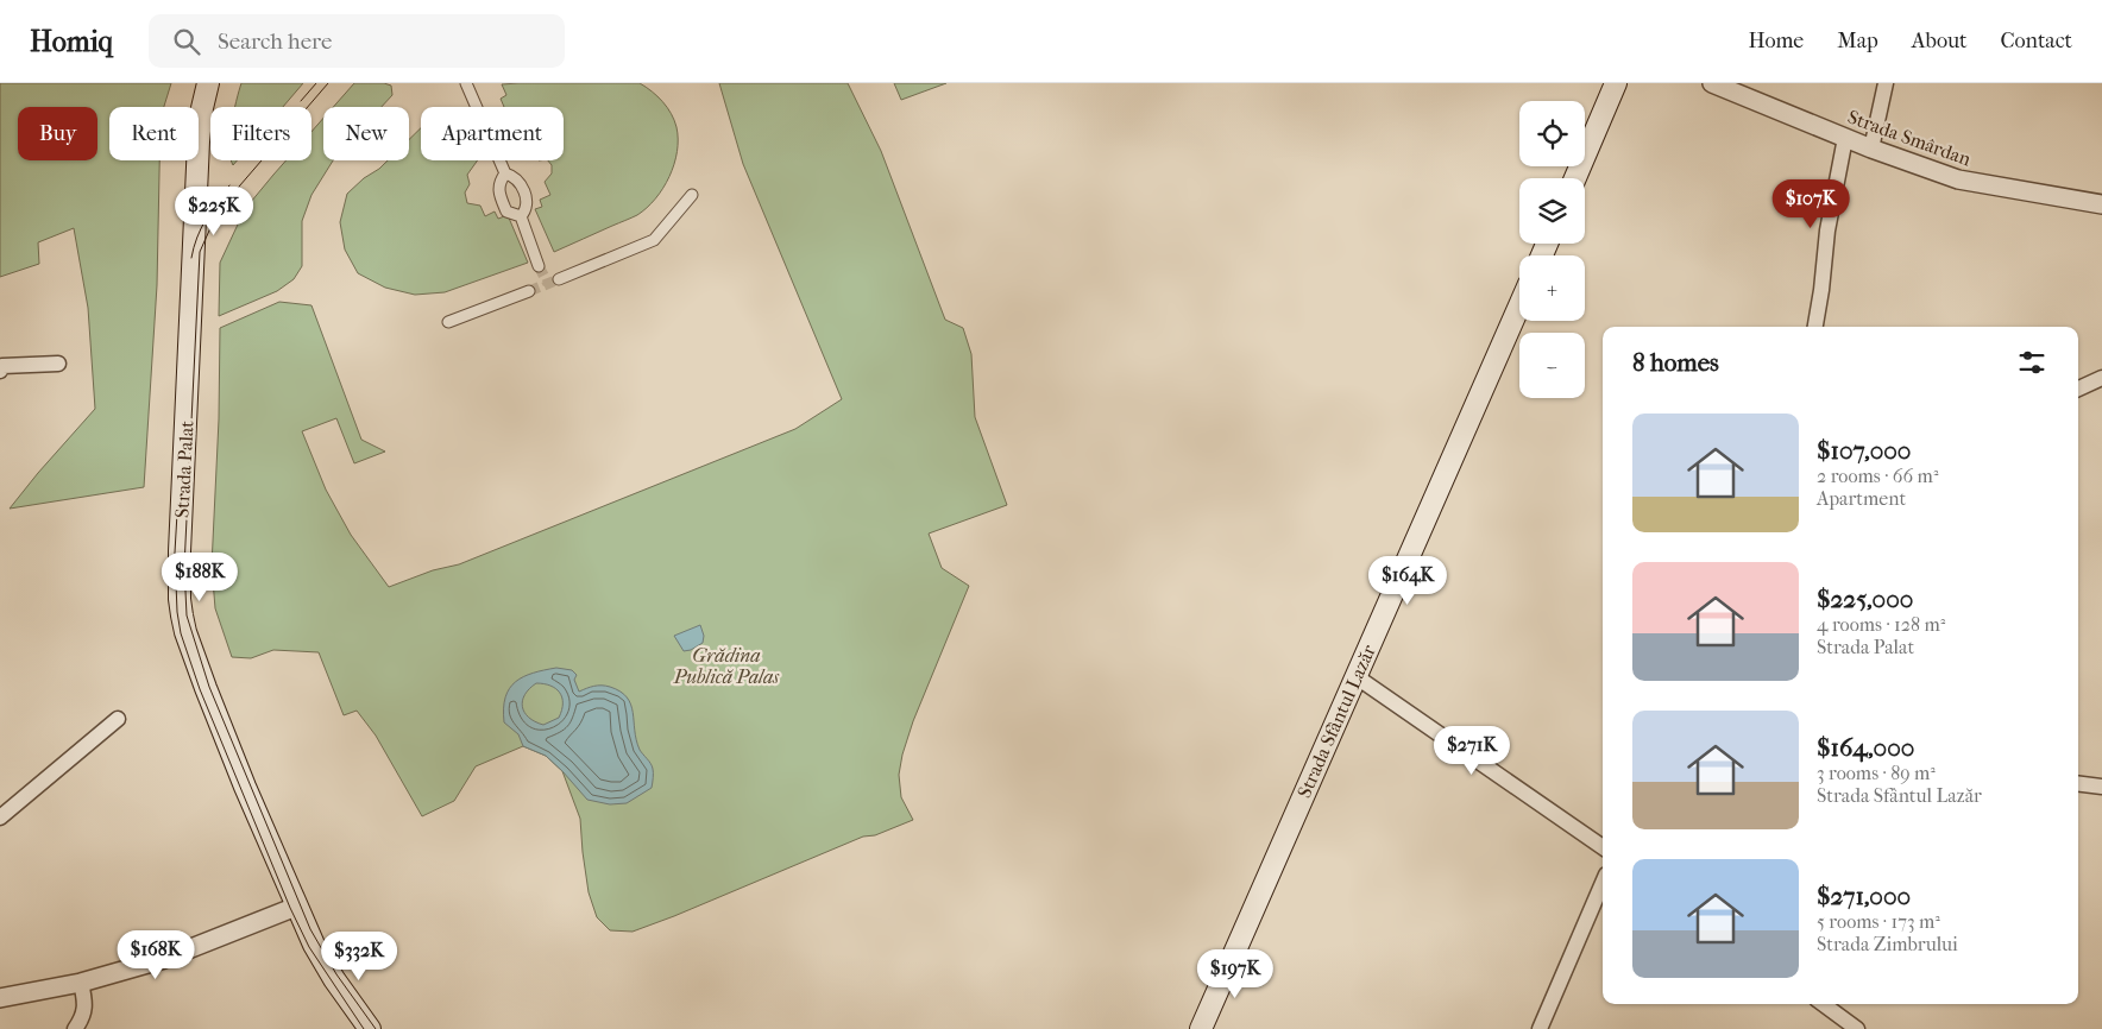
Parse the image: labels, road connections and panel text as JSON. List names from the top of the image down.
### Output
{
  "streets": {
    "main road": ["Strada Palat", "Strada Sfântul Lazăr"],
    "street": ["Strada Smârdan"]
  },
  "parks": ["Grădina Publică Palas"],
  "page": {
    "header": "Homiq",
    "search": "Search here",
    "nav": [
      "Home",
      "Map",
      "About",
      "Contact"
    ],
    "map_buttons": ["+", "−"],
    "chip": [
      "Buy",
      "Rent",
      "Filters",
      "New",
      "Apartment"
    ],
    "price": [
      "$107K",
      "$225K",
      "$188K",
      "$164K",
      "$271K",
      "$168K",
      "$332K",
      "$197K"
    ],
    "heading": "8 homes",
    "list": [
      {
        "name": "$107,000",
        "note": "2 rooms · 66 m² · Apartment"
      },
      {
        "name": "$225,000",
        "note": "4 rooms · 128 m² · Strada Palat"
      },
      {
        "name": "$164,000",
        "note": "3 rooms · 89 m² · Strada Sfântul Lazăr"
      },
      {
        "name": "$271,000",
        "note": "5 rooms · 173 m² · Strada Zimbrului"
      }
    ]
  }
}
